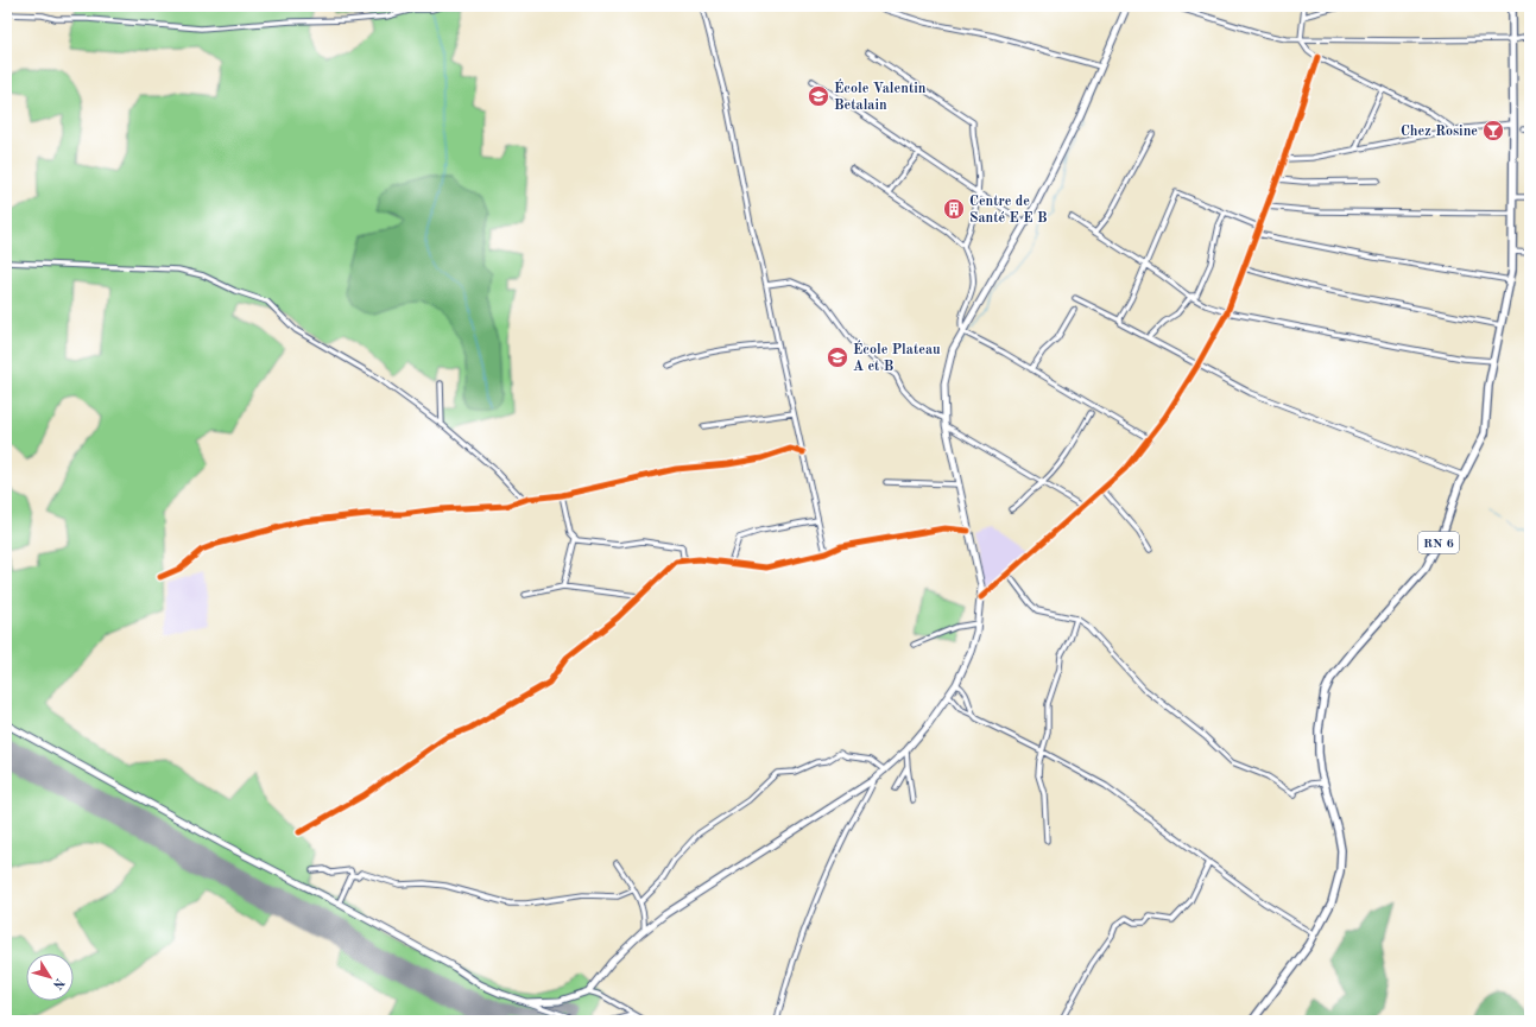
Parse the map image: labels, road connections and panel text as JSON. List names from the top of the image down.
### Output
{
  "streets": {
    "main road": ["RN 6"]
  },
  "places": {
    "school or university": ["École Valentin Betalain", "École Plateau A et B"],
    "bar": ["Chez Rosine"],
    "building": ["Centre de Santé E E B"]
  },
  "north": "bottom right"
}
